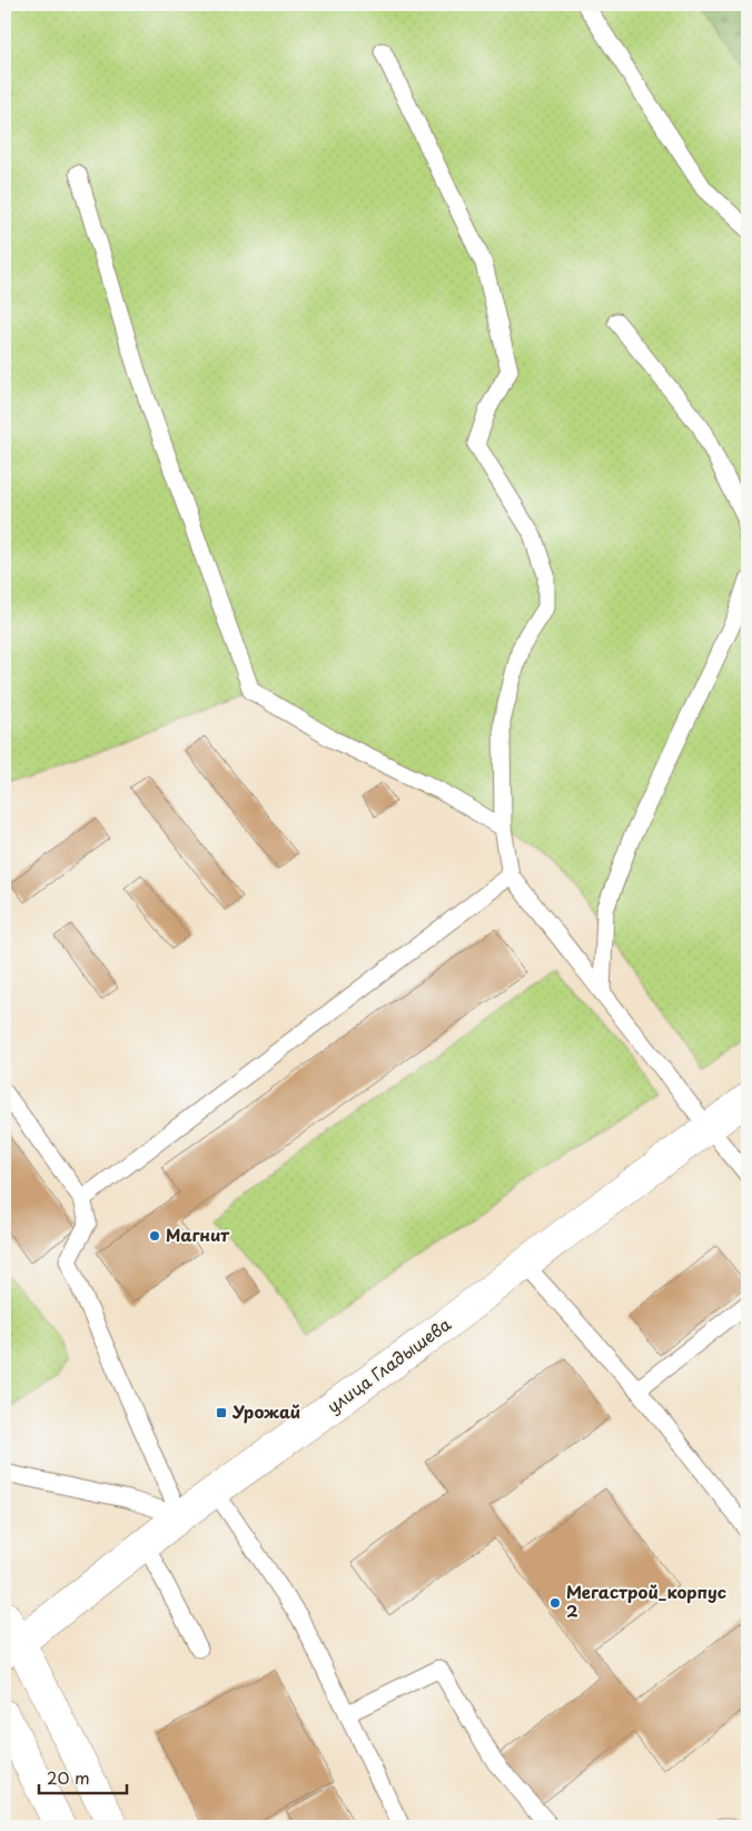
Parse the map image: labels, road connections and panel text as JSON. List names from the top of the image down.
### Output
{
  "streets": {
    "main road": ["улица Гладышева"]
  },
  "places": {
    "other": ["Магнит", "Мегастрой_корпус 2"],
    "transit": ["Урожай"]
  },
  "scale_bar": "20 m"
}
